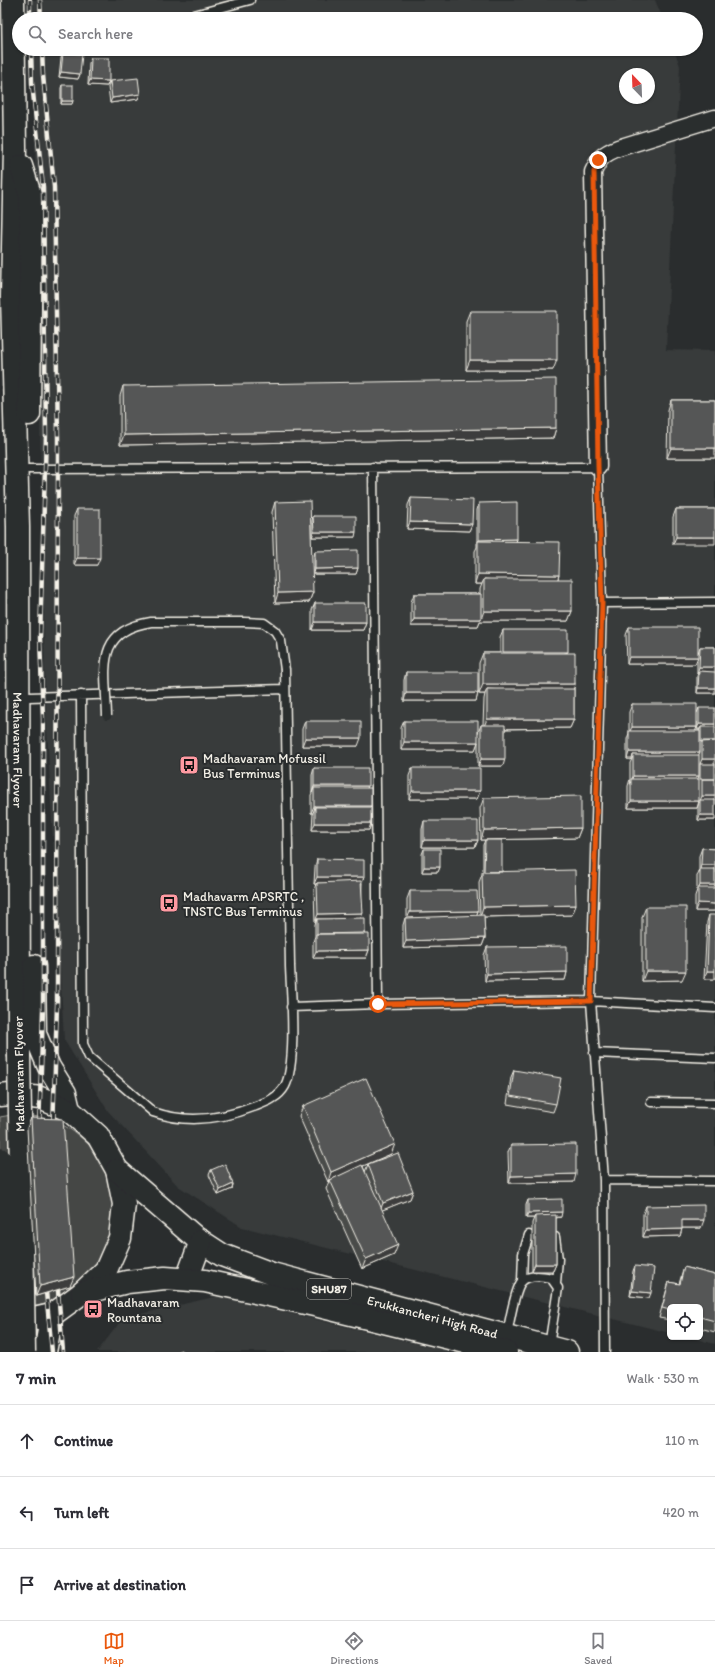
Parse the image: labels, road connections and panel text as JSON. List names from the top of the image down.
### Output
{
  "streets": {
    "main road": ["Madhavaram Flyover", "SHU87", "Erukkancheri High Road"]
  },
  "crossings": [
    ["SHU87", "Erukkancheri High Road"]
  ],
  "places": {
    "bus stop": ["Madhavaram Mofussil Bus Terminus", "Madhavarm APSRTC , TNSTC Bus Terminus", "Madhavaram Rountana"]
  },
  "north": "top left",
  "page": {
    "search": "Search here",
    "heading": ["7 min", "Walk · 530 m"],
    "list": [
      ["Continue", "110 m"],
      ["Turn left", "420 m"],
      "Arrive at destination"
    ],
    "nav": ["Map", "Directions", "Saved"]
  }
}
